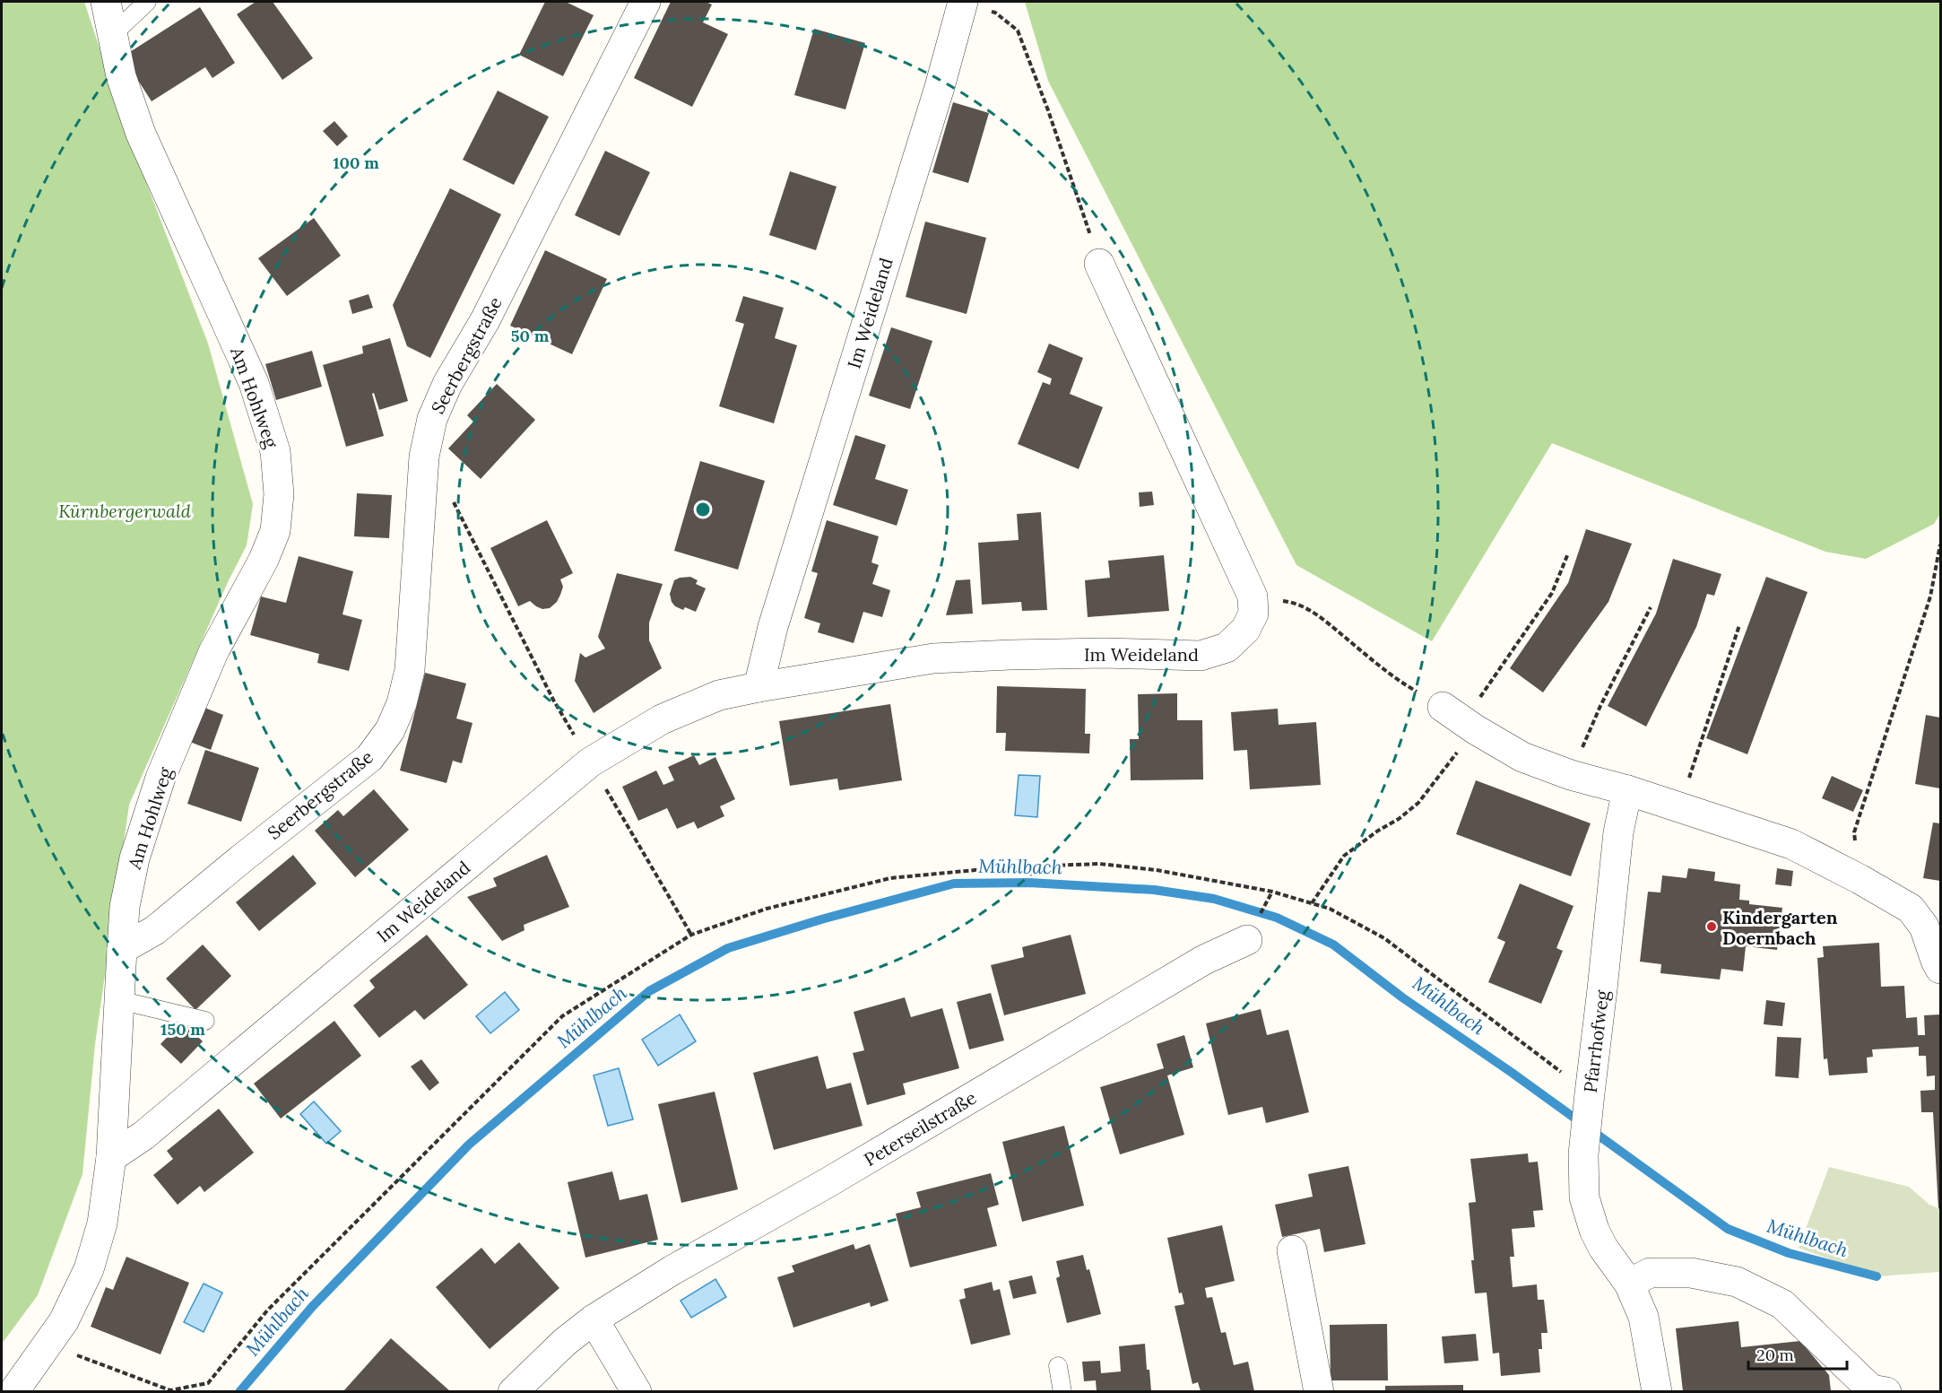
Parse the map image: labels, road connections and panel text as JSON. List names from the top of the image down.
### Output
{
  "streets": {
    "street": [
      "Im Weideland",
      "Seerbergstraße",
      "Am Hohlweg",
      "Pfarrhofweg",
      "Peterseilstraße"
    ]
  },
  "crossings": [
    ["Seerbergstraße", "Am Hohlweg"]
  ],
  "water": ["Mühlbach"],
  "parks": ["Kürnbergerwald"],
  "places": ["Kindergarten Doernbach"],
  "scale_bar": "20 m",
  "rings": ["100 m", "50 m", "150 m"]
}
